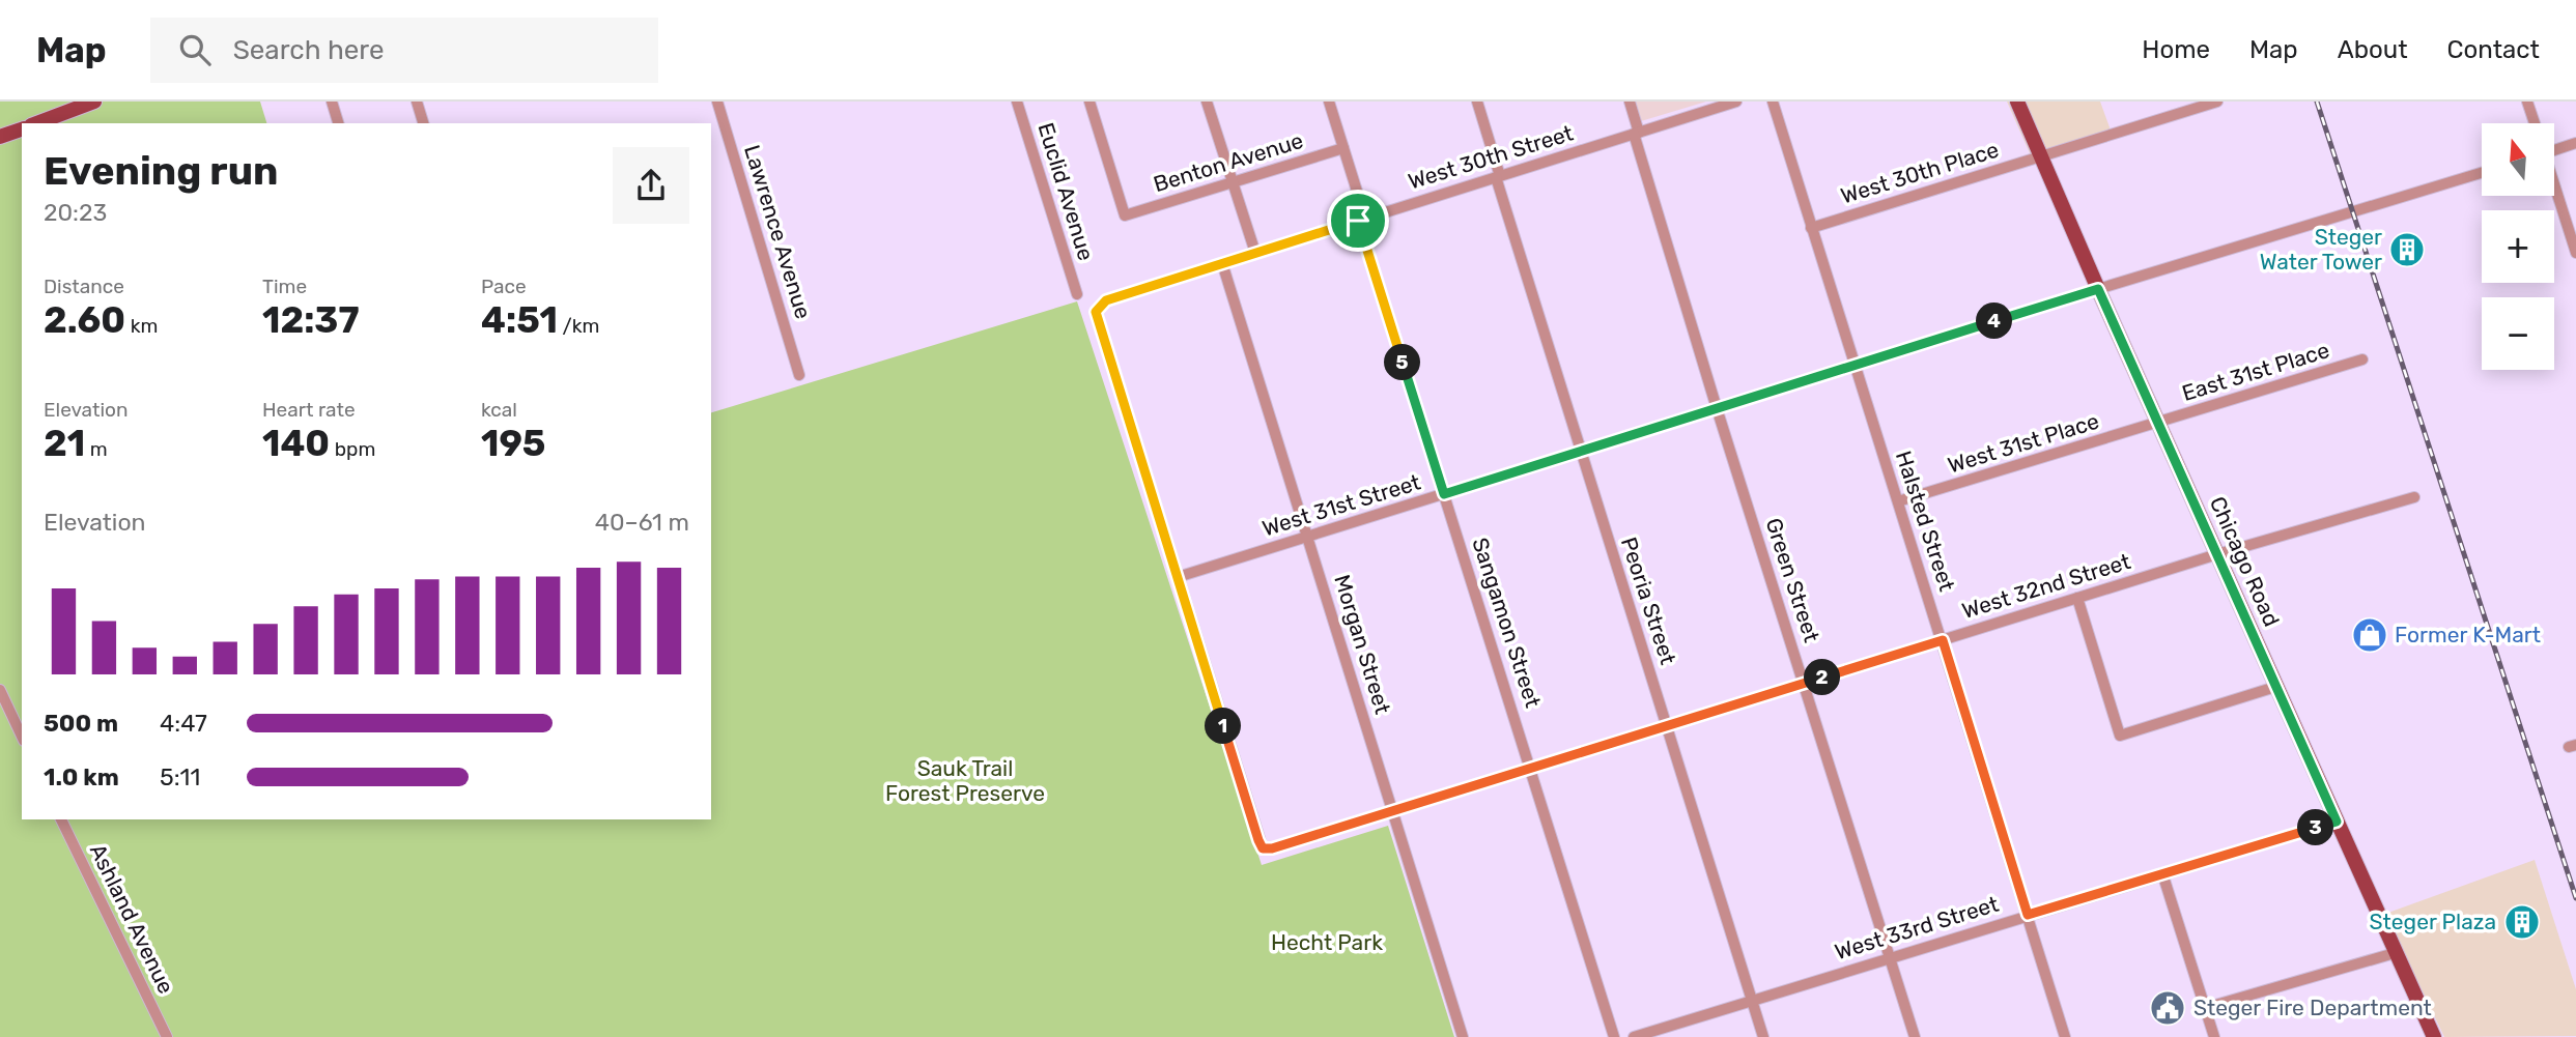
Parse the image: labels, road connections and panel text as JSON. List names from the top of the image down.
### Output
{
  "streets": {
    "main road": ["Chicago Road"],
    "street": [
      "West 30th Street",
      "Benton Avenue",
      "West 30th Place",
      "Euclid Avenue",
      "Lawrence Avenue",
      "East 31st Place",
      "West 31st Place",
      "West 31st Street",
      "Halsted Street",
      "Green Street",
      "West 32nd Street",
      "Peoria Street",
      "Sangamon Street",
      "Morgan Street",
      "Ashland Avenue",
      "West 33rd Street"
    ]
  },
  "crossings": [
    ["West 30th Street", "West 31st Street"],
    ["West 30th Street", "Green Street"],
    ["West 30th Street", "West 32nd Street"],
    ["West 30th Street", "Peoria Street"],
    ["West 30th Street", "Sangamon Street"],
    ["West 30th Street", "Morgan Street"],
    ["Benton Avenue", "Sangamon Street"],
    ["West 30th Place", "Halsted Street"],
    ["West 30th Place", "Chicago Road"],
    ["East 31st Place", "West 31st Place"],
    ["East 31st Place", "Chicago Road"],
    ["West 31st Place", "Halsted Street"],
    ["West 31st Place", "Chicago Road"],
    ["West 31st Street", "Halsted Street"],
    ["West 31st Street", "Chicago Road"],
    ["West 31st Street", "Green Street"],
    ["West 31st Street", "West 32nd Street"],
    ["West 31st Street", "Peoria Street"],
    ["West 31st Street", "Sangamon Street"],
    ["West 31st Street", "Morgan Street"],
    ["Halsted Street", "West 32nd Street"],
    ["Halsted Street", "West 33rd Street"],
    ["Chicago Road", "West 32nd Street"],
    ["Chicago Road", "West 33rd Street"],
    ["Green Street", "West 32nd Street"],
    ["Green Street", "West 33rd Street"],
    ["West 32nd Street", "Peoria Street"],
    ["West 32nd Street", "Sangamon Street"],
    ["West 32nd Street", "Morgan Street"],
    ["Peoria Street", "West 33rd Street"]
  ],
  "parks": ["Sauk Trail Forest Preserve", "Hecht Park"],
  "places": {
    "building": ["Steger Water Tower", "Steger Plaza"],
    "shop": ["Former K-Mart"],
    "public building": ["Steger Fire Department"]
  },
  "north": "top",
  "page": {
    "header": "Map",
    "search": "Search here",
    "nav": [
      "Home",
      "Map",
      "About",
      "Contact"
    ],
    "map_buttons": ["+", "−"],
    "heading": ["Evening run", "20:23"],
    "stats": [
      ["Distance", "2.60 km"],
      ["Time", "12:37"],
      ["Pace", "4:51 /km"],
      ["Elevation", "21 m"],
      ["Heart rate", "140 bpm"],
      ["kcal", "195"]
    ],
    "pins": [
      "4",
      "5",
      "2",
      "1",
      "3"
    ],
    "chart": ["Elevation", "40–61 m"],
    "list": [
      {
        "name": "500 m",
        "note": "4:47"
      },
      {
        "name": "1.0 km",
        "note": "5:11"
      }
    ]
  }
}
